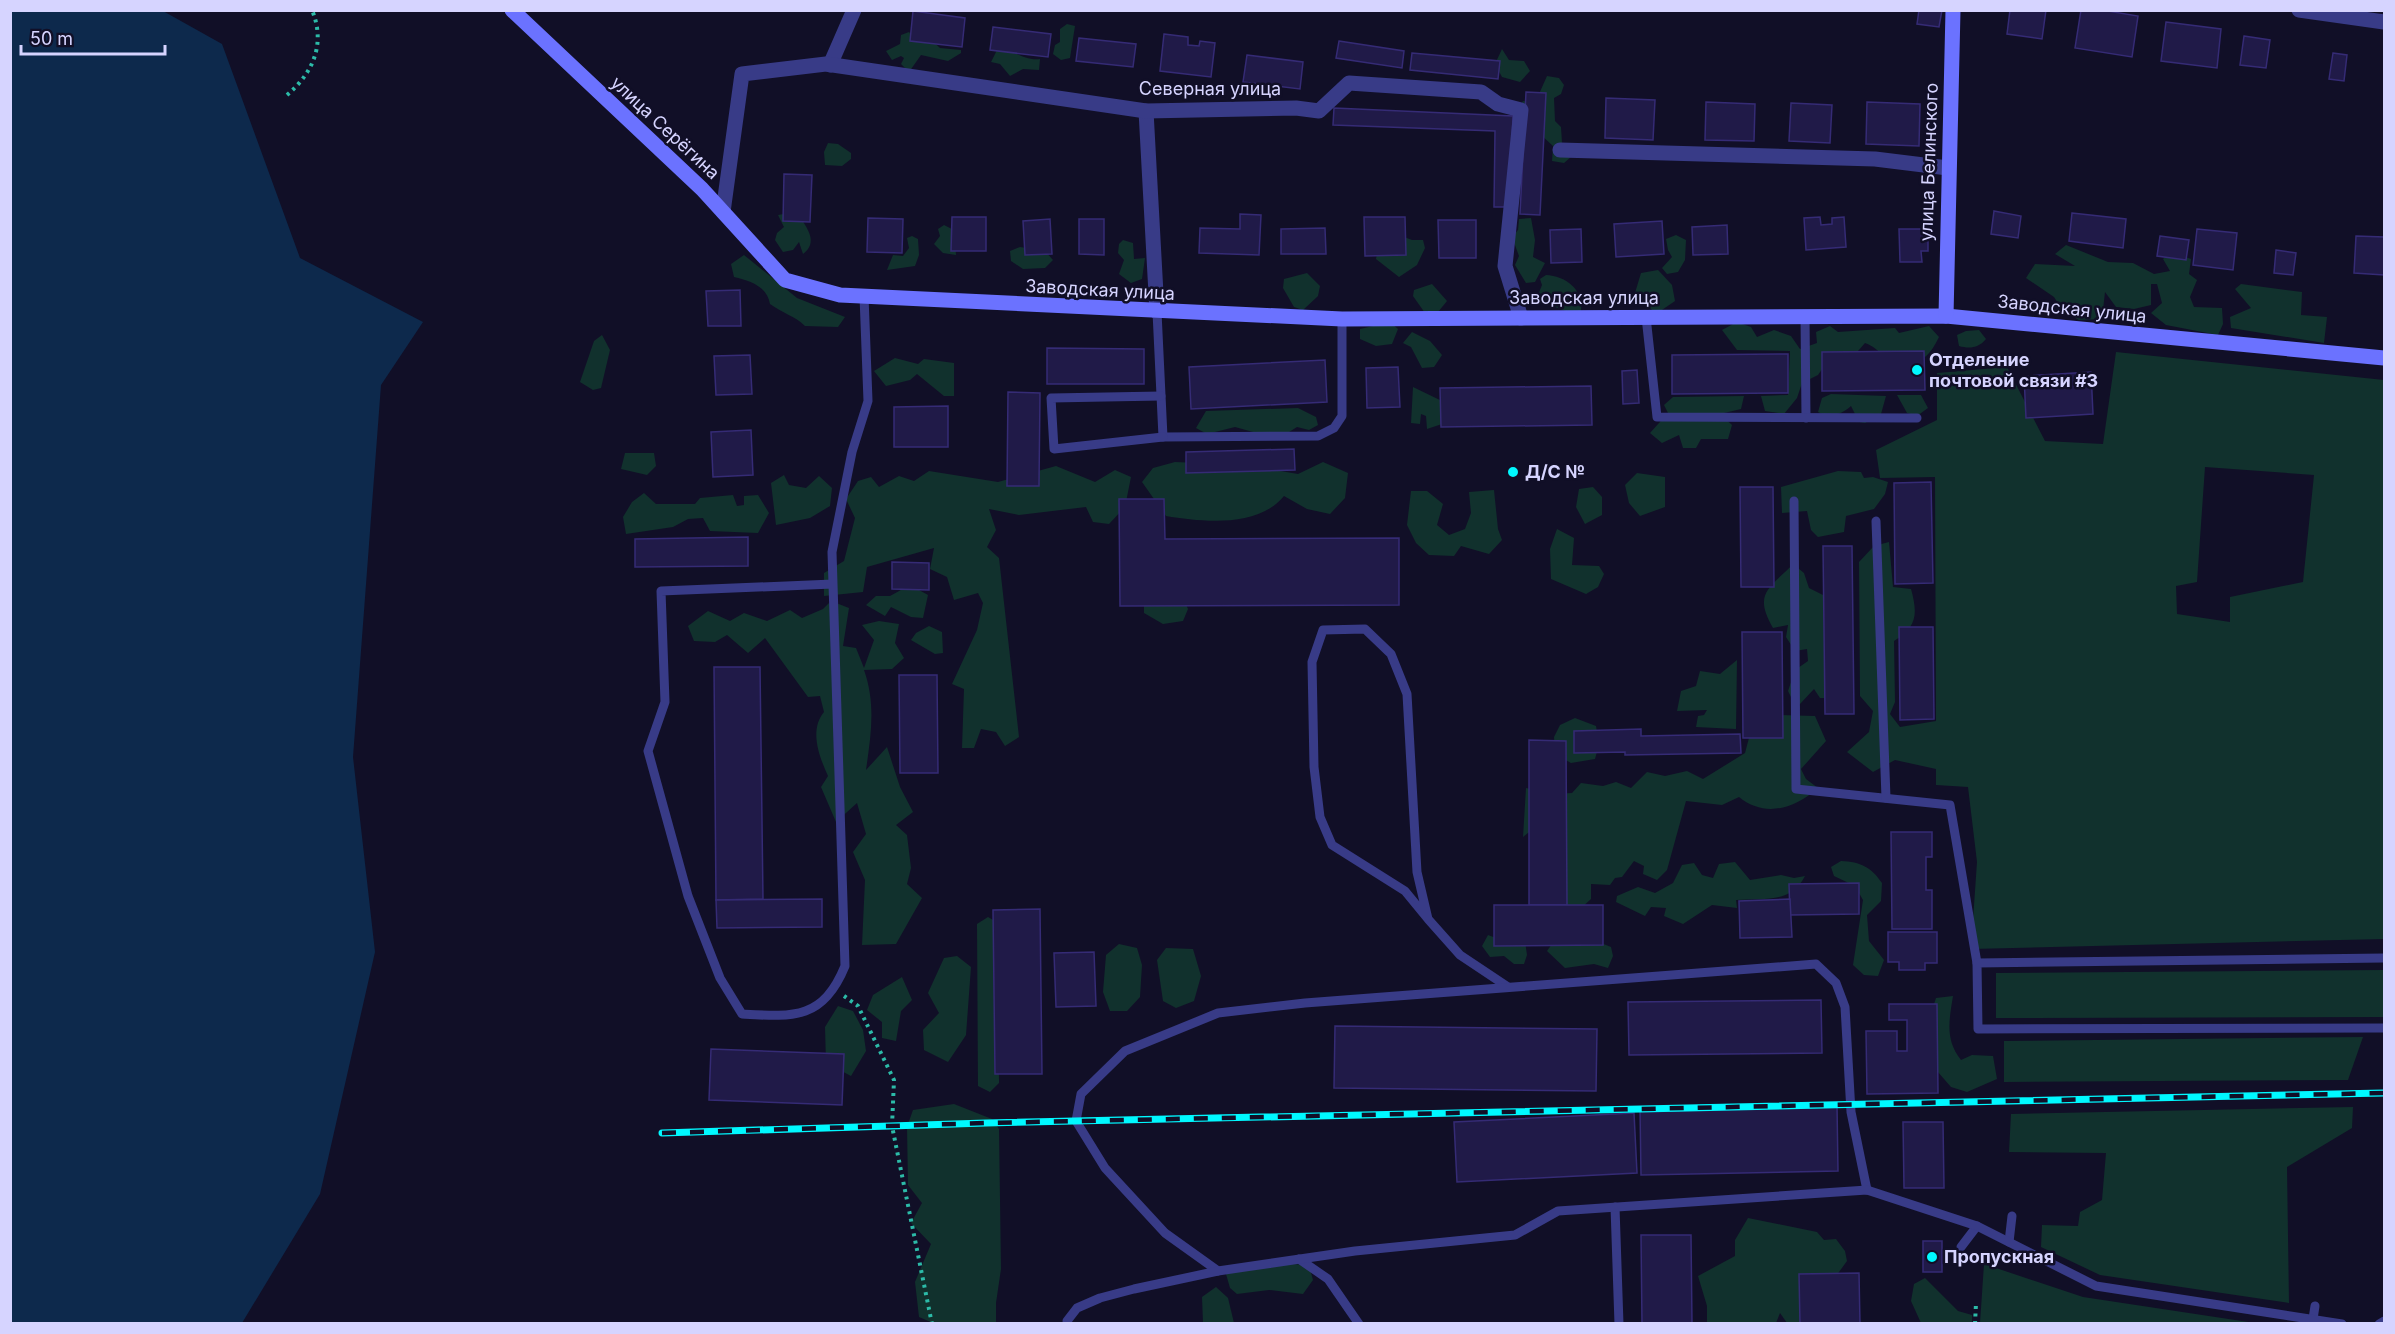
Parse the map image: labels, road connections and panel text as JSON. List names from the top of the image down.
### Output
{
  "streets": {
    "street": [
      "Северная улица",
      "улица Серёгина",
      "улица Белинского",
      "Заводская улица"
    ]
  },
  "crossings": [
    ["Северная улица", "улица Серёгина"],
    ["Северная улица", "Заводская улица"],
    ["улица Серёгина", "Заводская улица"],
    ["улица Белинского", "Заводская улица"]
  ],
  "places": ["Отделение почтовой связи #3", "Д/С №", "Пропускная"],
  "scale_bar": "50 m"
}
